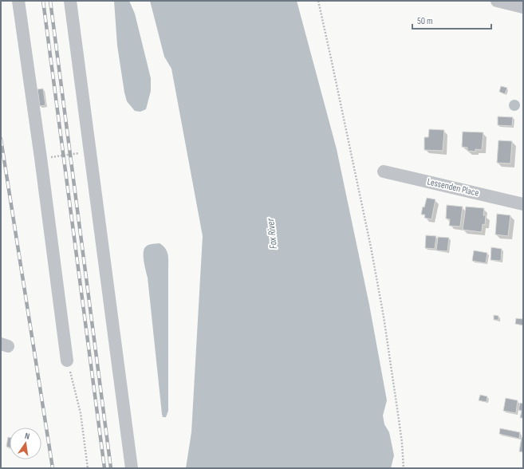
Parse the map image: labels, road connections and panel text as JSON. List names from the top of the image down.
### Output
{
  "streets": {
    "street": ["Lessenden Place"]
  },
  "water": ["Fox River"],
  "scale_bar": "50 m",
  "north": "top"
}
